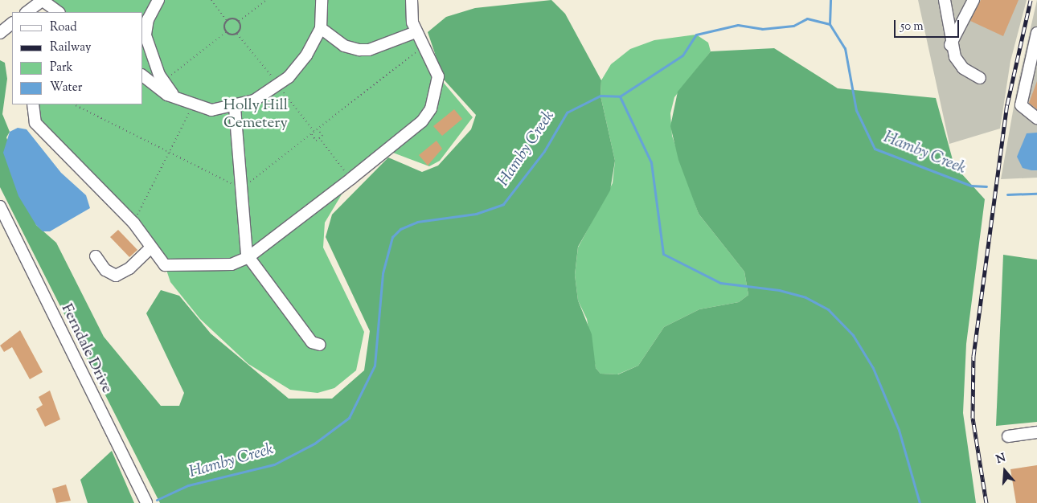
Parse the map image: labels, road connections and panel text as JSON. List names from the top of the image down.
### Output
{
  "streets": {
    "street": ["Ferndale Drive"]
  },
  "water": ["Hamby Creek"],
  "parks": ["Holly Hill Cemetery"],
  "legend": [
    "Road",
    "Railway",
    "Park",
    "Water"
  ],
  "scale_bar": "50 m",
  "north": "top"
}
